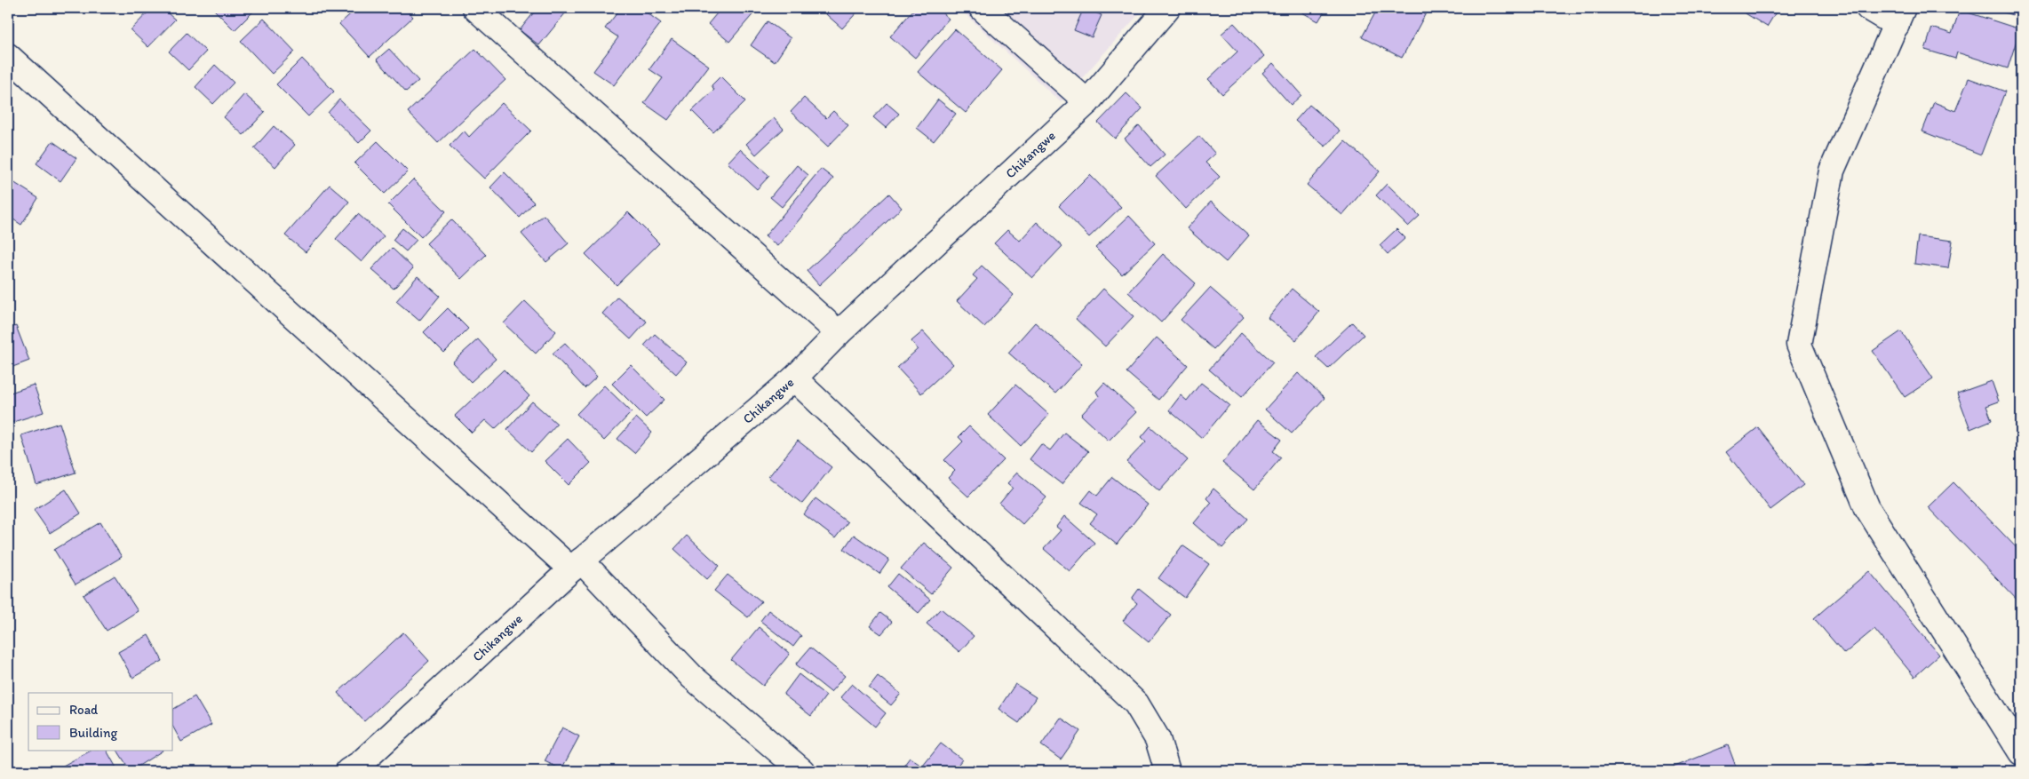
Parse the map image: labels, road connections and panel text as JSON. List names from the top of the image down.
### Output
{
  "streets": {
    "street": ["Chikangwe"]
  },
  "legend": ["Road", "Building"]
}
